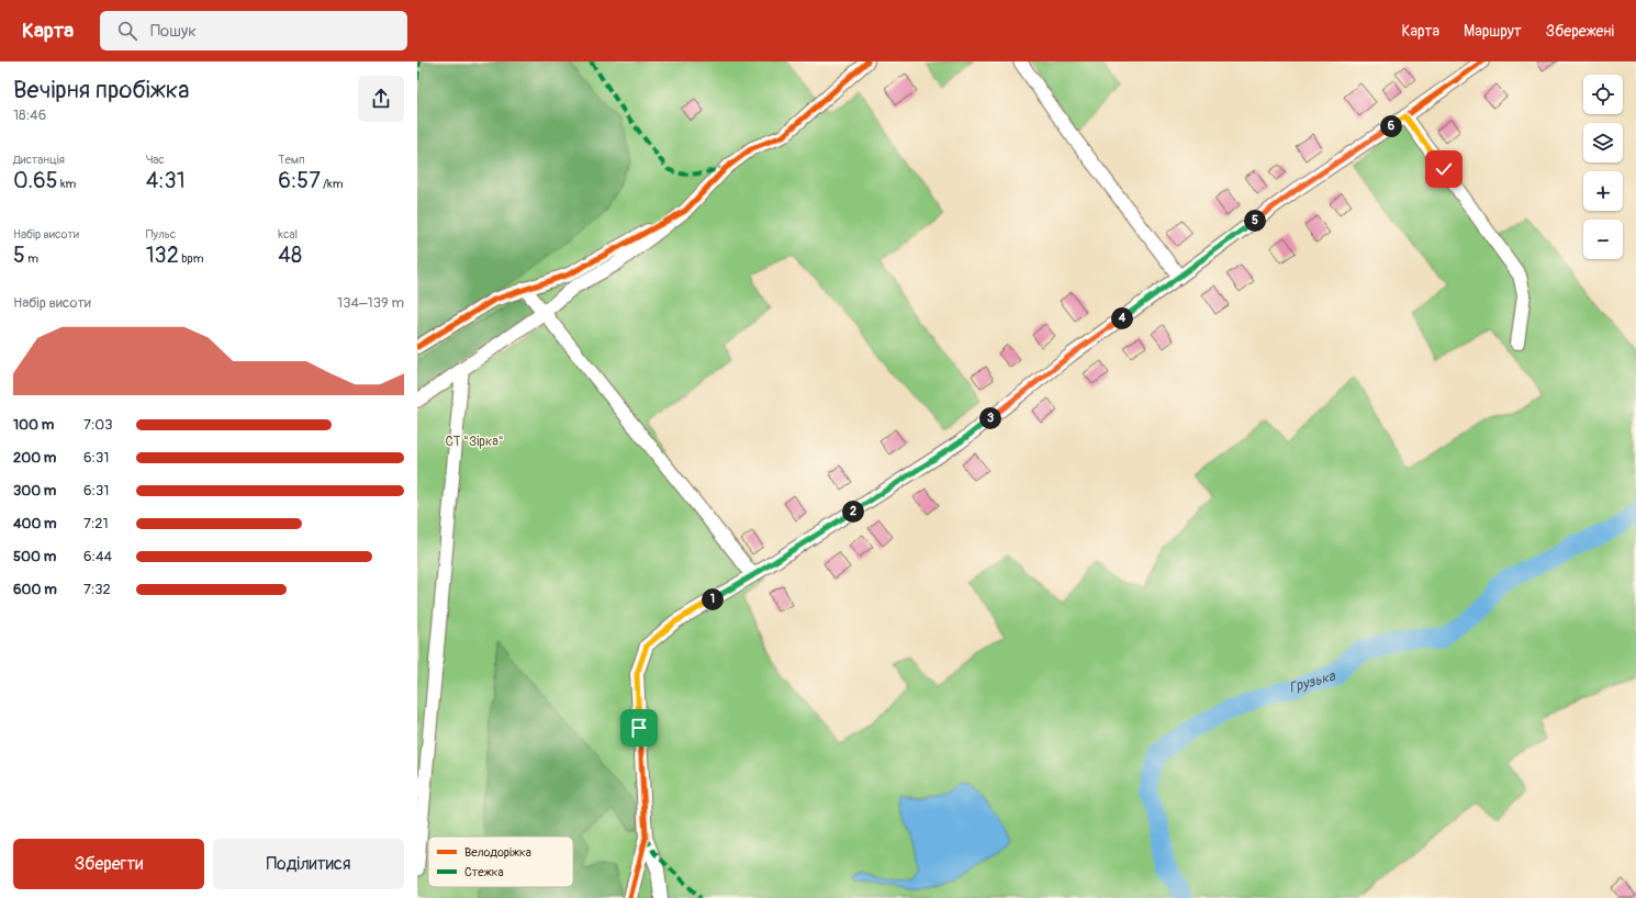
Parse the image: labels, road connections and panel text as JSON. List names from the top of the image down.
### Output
{
  "water": ["Грузька"],
  "parks": ["СТ \"Зірка\""],
  "legend": ["Велодоріжка", "Стежка"],
  "page": {
    "header": "Карта",
    "search": "Пошук",
    "nav": ["Карта", "Маршрут", "Збережені"],
    "heading": ["Вечірня пробіжка", "18:46"],
    "map_buttons": ["+", "−"],
    "pins": [
      "6",
      "5",
      "4",
      "3",
      "2",
      "1"
    ],
    "stats": [
      ["Дистанція", "0.65 km"],
      ["Час", "4:31"],
      ["Темп", "6:57 /km"],
      ["Набір висоти", "5 m"],
      ["Пульс", "132 bpm"],
      ["kcal", "48"]
    ],
    "chart": ["Набір висоти", "134–139 m"],
    "list": [
      {
        "name": "100 m",
        "note": "7:03"
      },
      {
        "name": "200 m",
        "note": "6:31"
      },
      {
        "name": "300 m",
        "note": "6:31"
      },
      {
        "name": "400 m",
        "note": "7:21"
      },
      {
        "name": "500 m",
        "note": "6:44"
      },
      {
        "name": "600 m",
        "note": "7:32"
      }
    ],
    "buttons": ["Зберегти", "Поділитися"]
  }
}
